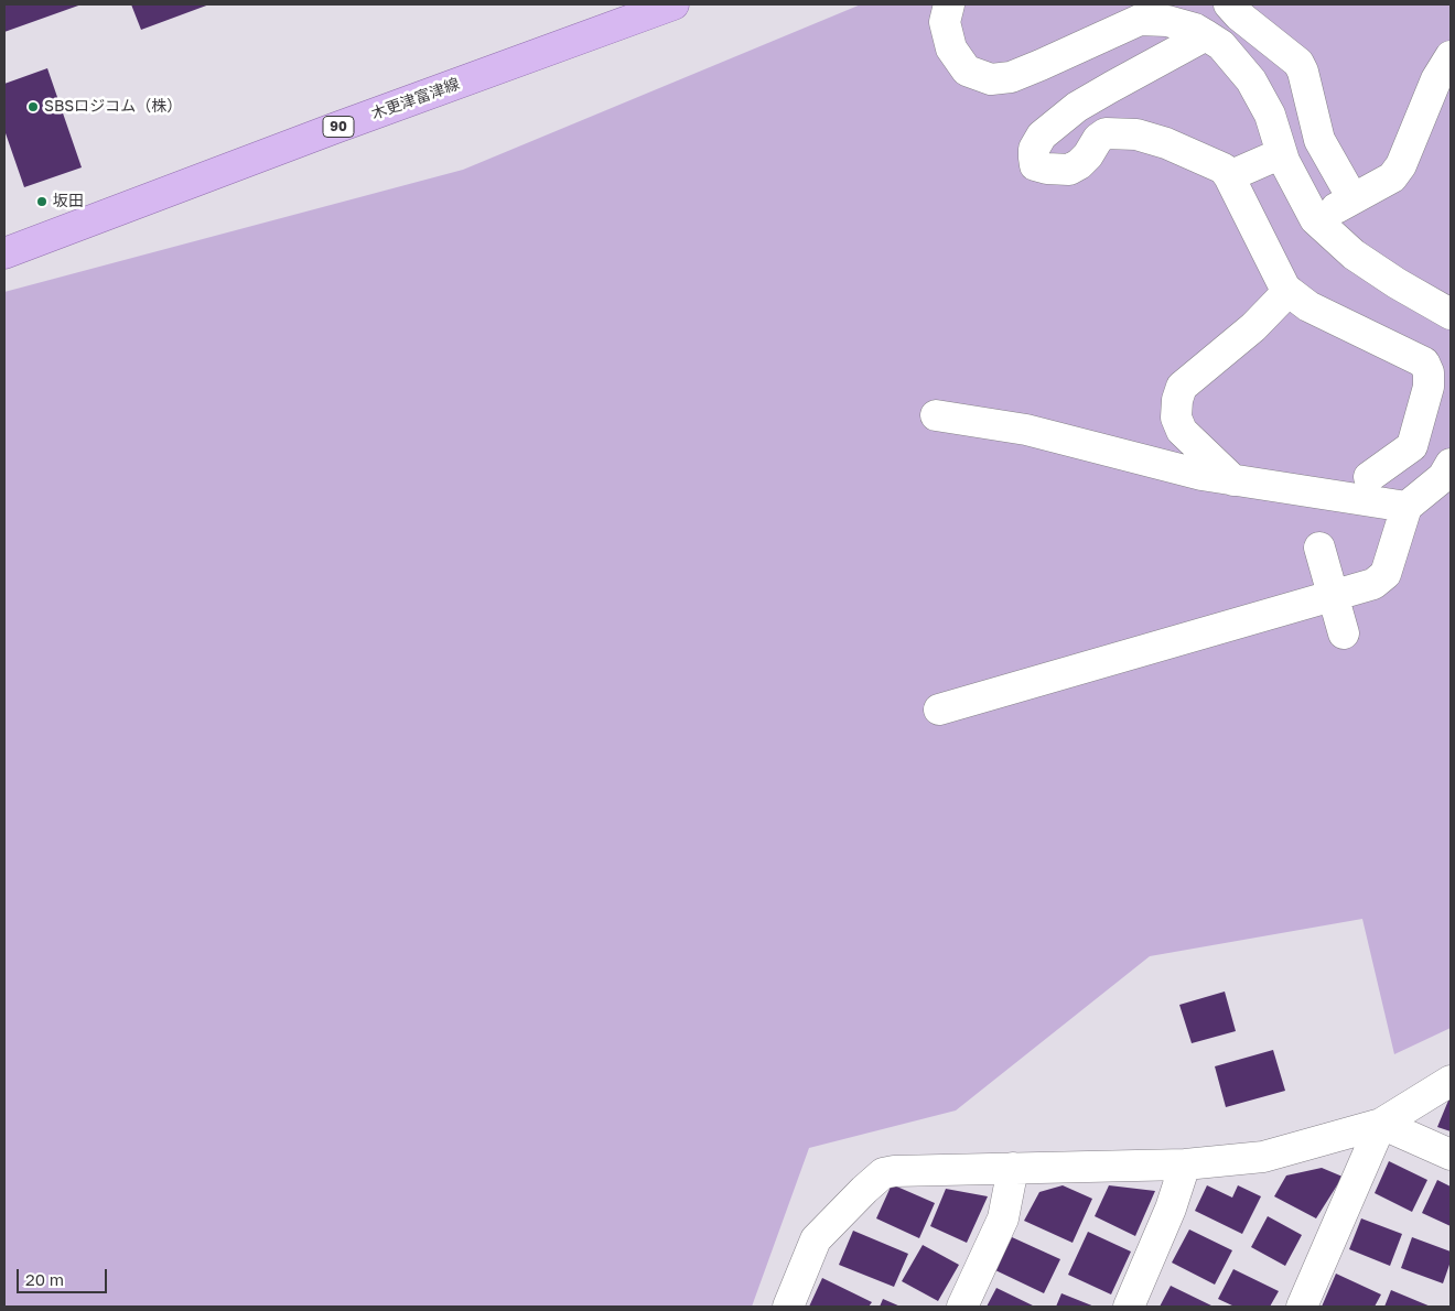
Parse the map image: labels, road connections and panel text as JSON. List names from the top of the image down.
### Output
{
  "streets": {
    "main road": ["木更津富津線", "90"]
  },
  "places": ["SBSロジコム（株）", "坂田"],
  "scale_bar": "20 m"
}
